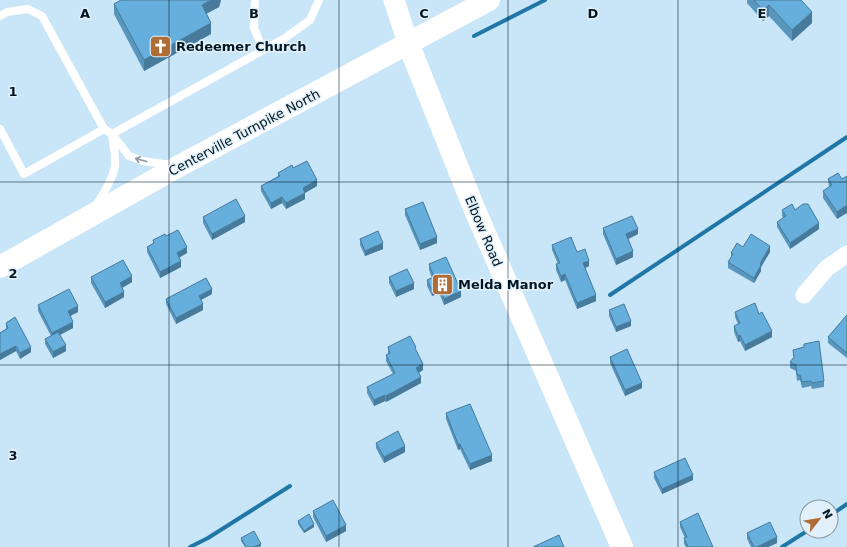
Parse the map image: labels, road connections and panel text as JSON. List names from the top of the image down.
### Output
{
  "streets": {
    "main road": ["Centerville Turnpike North", "Elbow Road"]
  },
  "crossings": [
    ["Centerville Turnpike North", "Elbow Road"]
  ],
  "places": {
    "church": ["Redeemer Church"],
    "building": ["Melda Manor"]
  },
  "north": "top right",
  "grid": {
    "columns": [
      "A",
      "B",
      "C",
      "D",
      "E"
    ],
    "rows": ["1", "2", "3"]
  }
}
